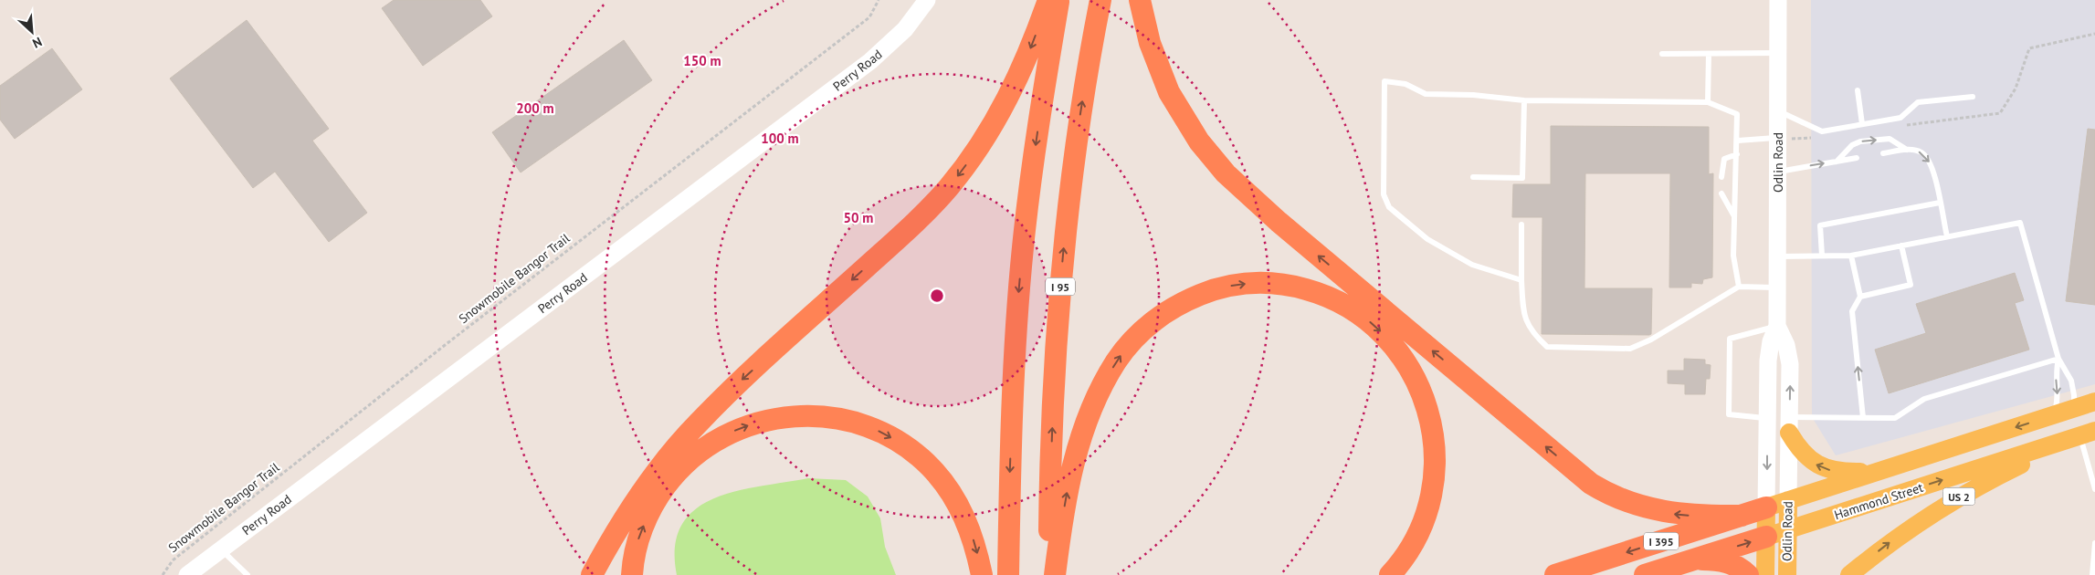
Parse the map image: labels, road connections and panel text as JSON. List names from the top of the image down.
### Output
{
  "streets": {
    "highway": ["I 95", "I 395"],
    "main road": ["Odlin Road", "US 2", "Hammond Street"],
    "street": ["Perry Road"],
    "path": ["Snowmobile Bangor Trail"]
  },
  "crossings": [
    ["Odlin Road", "Hammond Street"],
    ["Odlin Road", "I 395"],
    ["US 2", "Hammond Street"],
    ["Hammond Street", "I 395"]
  ],
  "north": "bottom right",
  "rings": [
    "150 m",
    "200 m",
    "100 m",
    "50 m"
  ]
}
